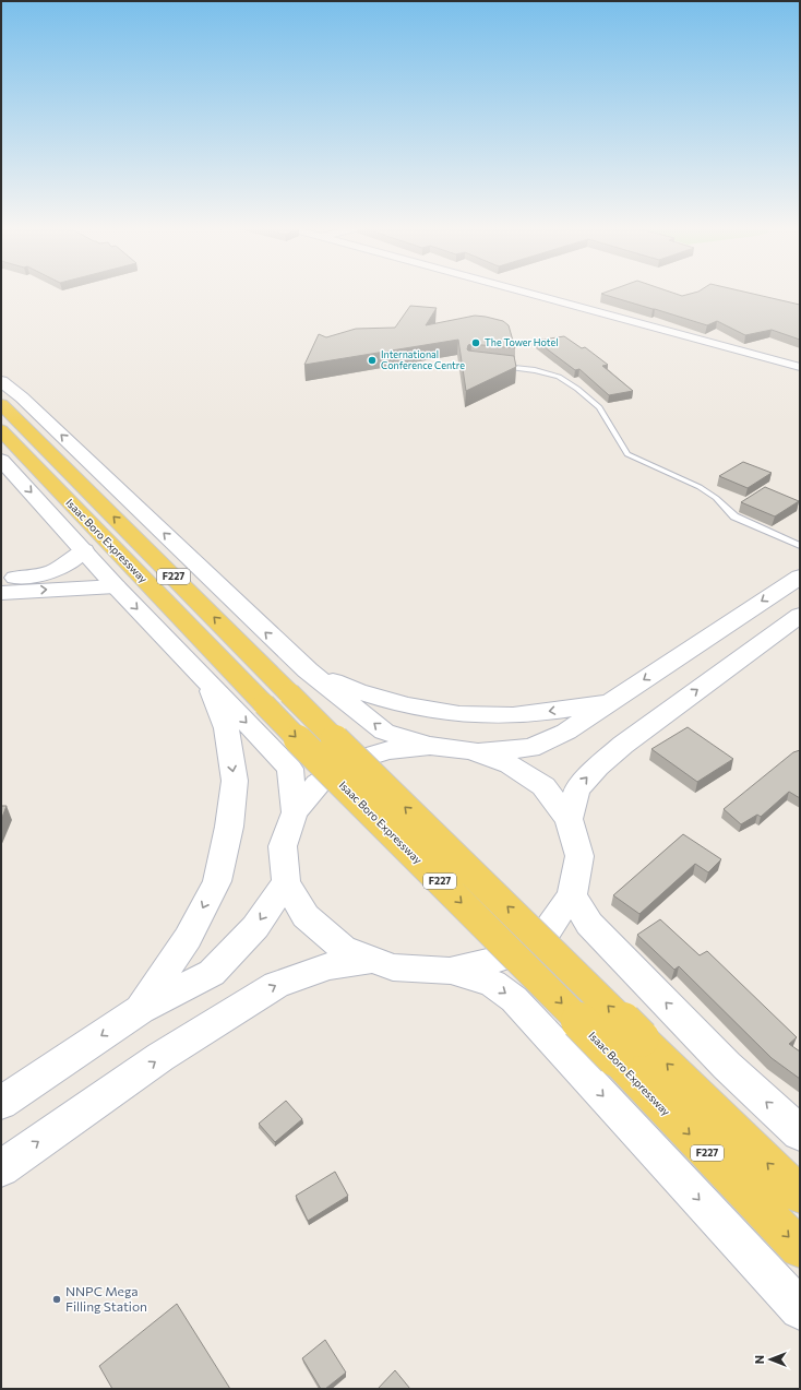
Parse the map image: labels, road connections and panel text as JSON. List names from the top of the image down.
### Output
{
  "streets": {
    "main road": ["Isaac Boro Expressway", "F227"]
  },
  "places": ["The Tower Hotel", "International Conference Centre", "NNPC Mega Filling Station"],
  "north": "left"
}
